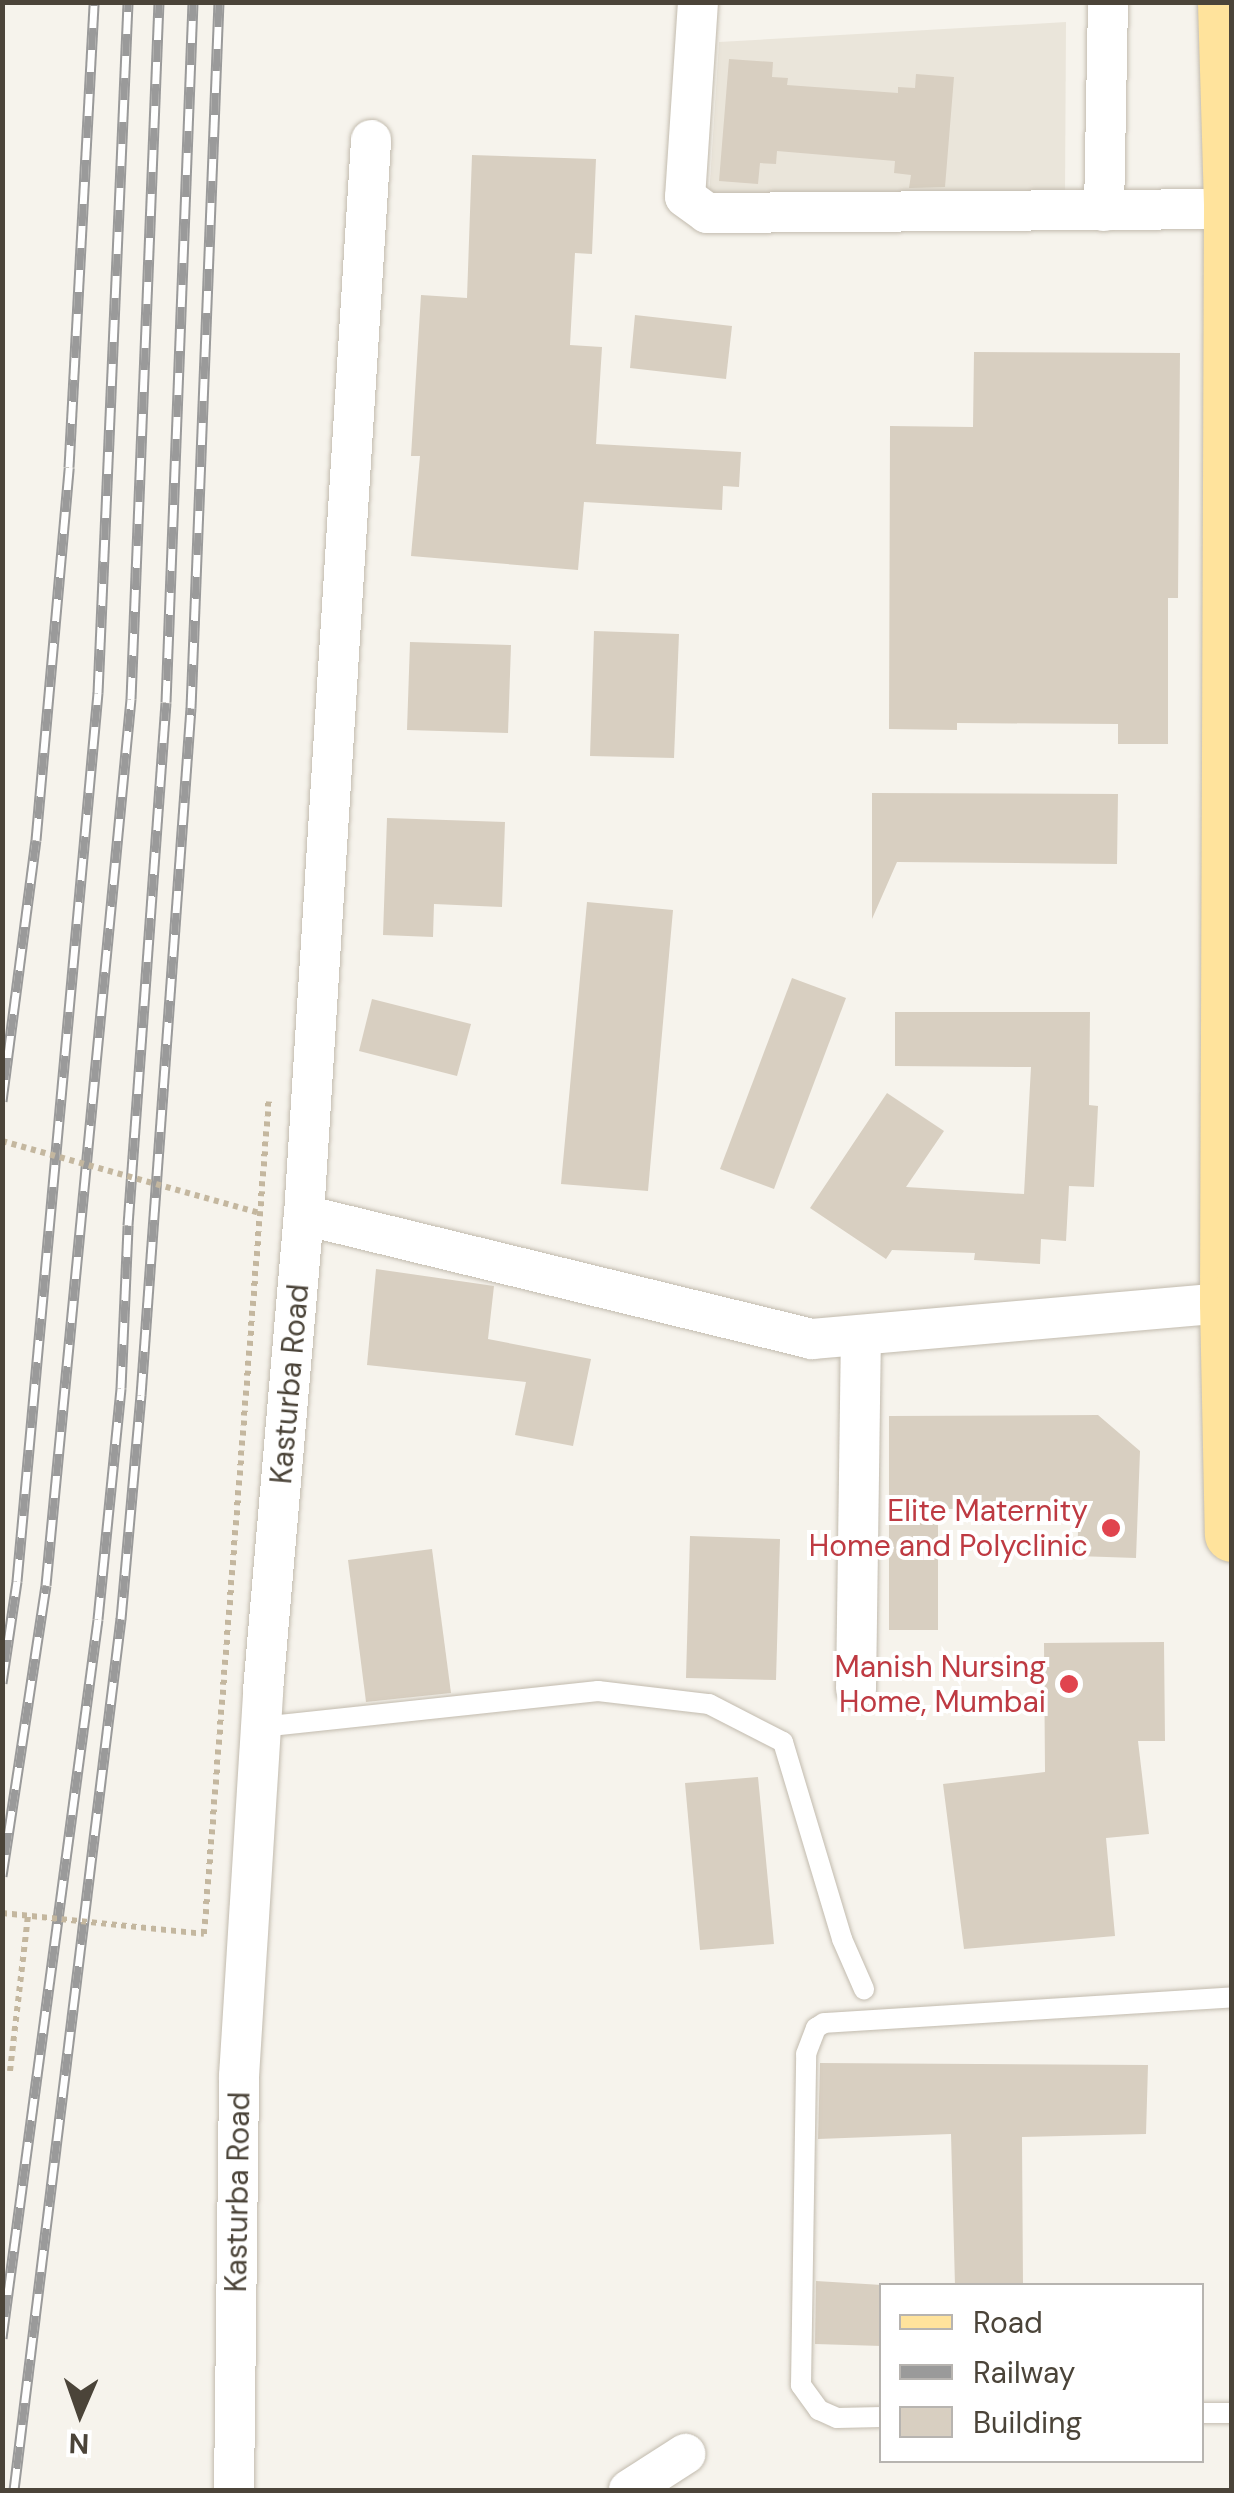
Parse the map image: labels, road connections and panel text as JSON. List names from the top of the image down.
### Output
{
  "streets": {
    "street": ["Kasturba Road"]
  },
  "places": ["Elite Maternity Home and Polyclinic", "Manish Nursing Home, Mumbai"],
  "legend": ["Road", "Railway", "Building"],
  "north": "bottom"
}
